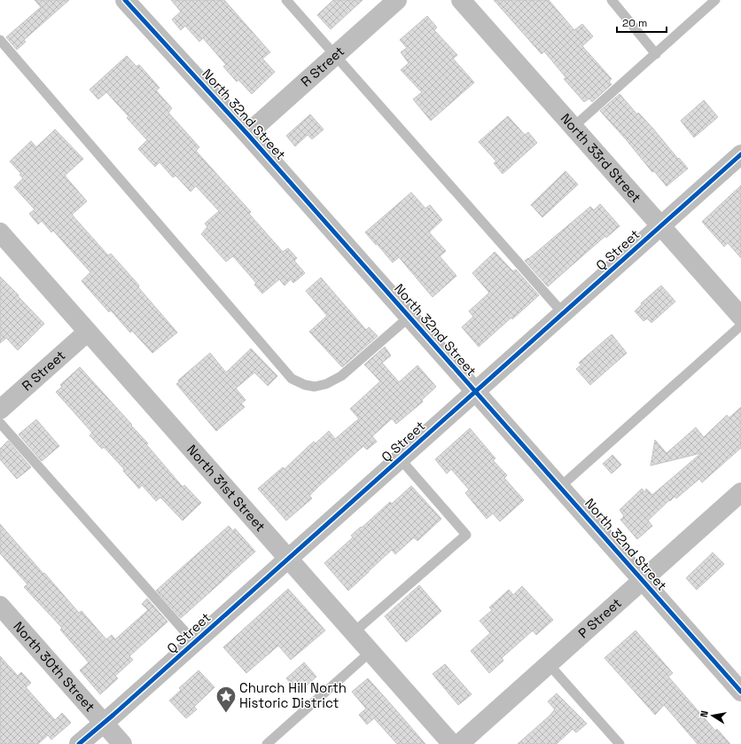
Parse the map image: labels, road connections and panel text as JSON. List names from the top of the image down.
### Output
{
  "streets": {
    "street": [
      "R Street",
      "North 32nd Street",
      "North 33rd Street",
      "Q Street",
      "North 31st Street",
      "P Street",
      "North 30th Street"
    ]
  },
  "crossings": [
    ["R Street", "North 32nd Street"],
    ["R Street", "North 31st Street"],
    ["North 32nd Street", "Q Street"],
    ["North 32nd Street", "P Street"],
    ["North 33rd Street", "Q Street"],
    ["Q Street", "North 31st Street"],
    ["Q Street", "North 30th Street"]
  ],
  "places": {
    "place": ["Church Hill North Historic District"]
  },
  "scale_bar": "20 m",
  "north": "left"
}
